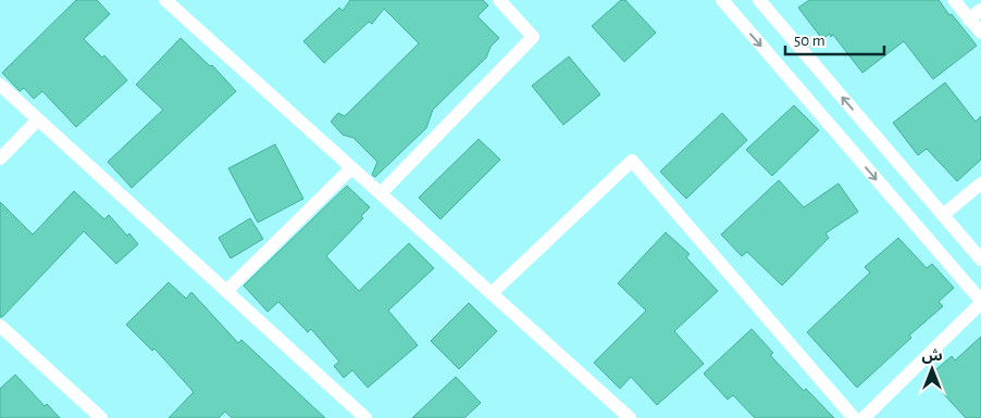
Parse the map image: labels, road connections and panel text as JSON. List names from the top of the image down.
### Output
{
  "scale_bar": "50 m",
  "north": "top"
}
